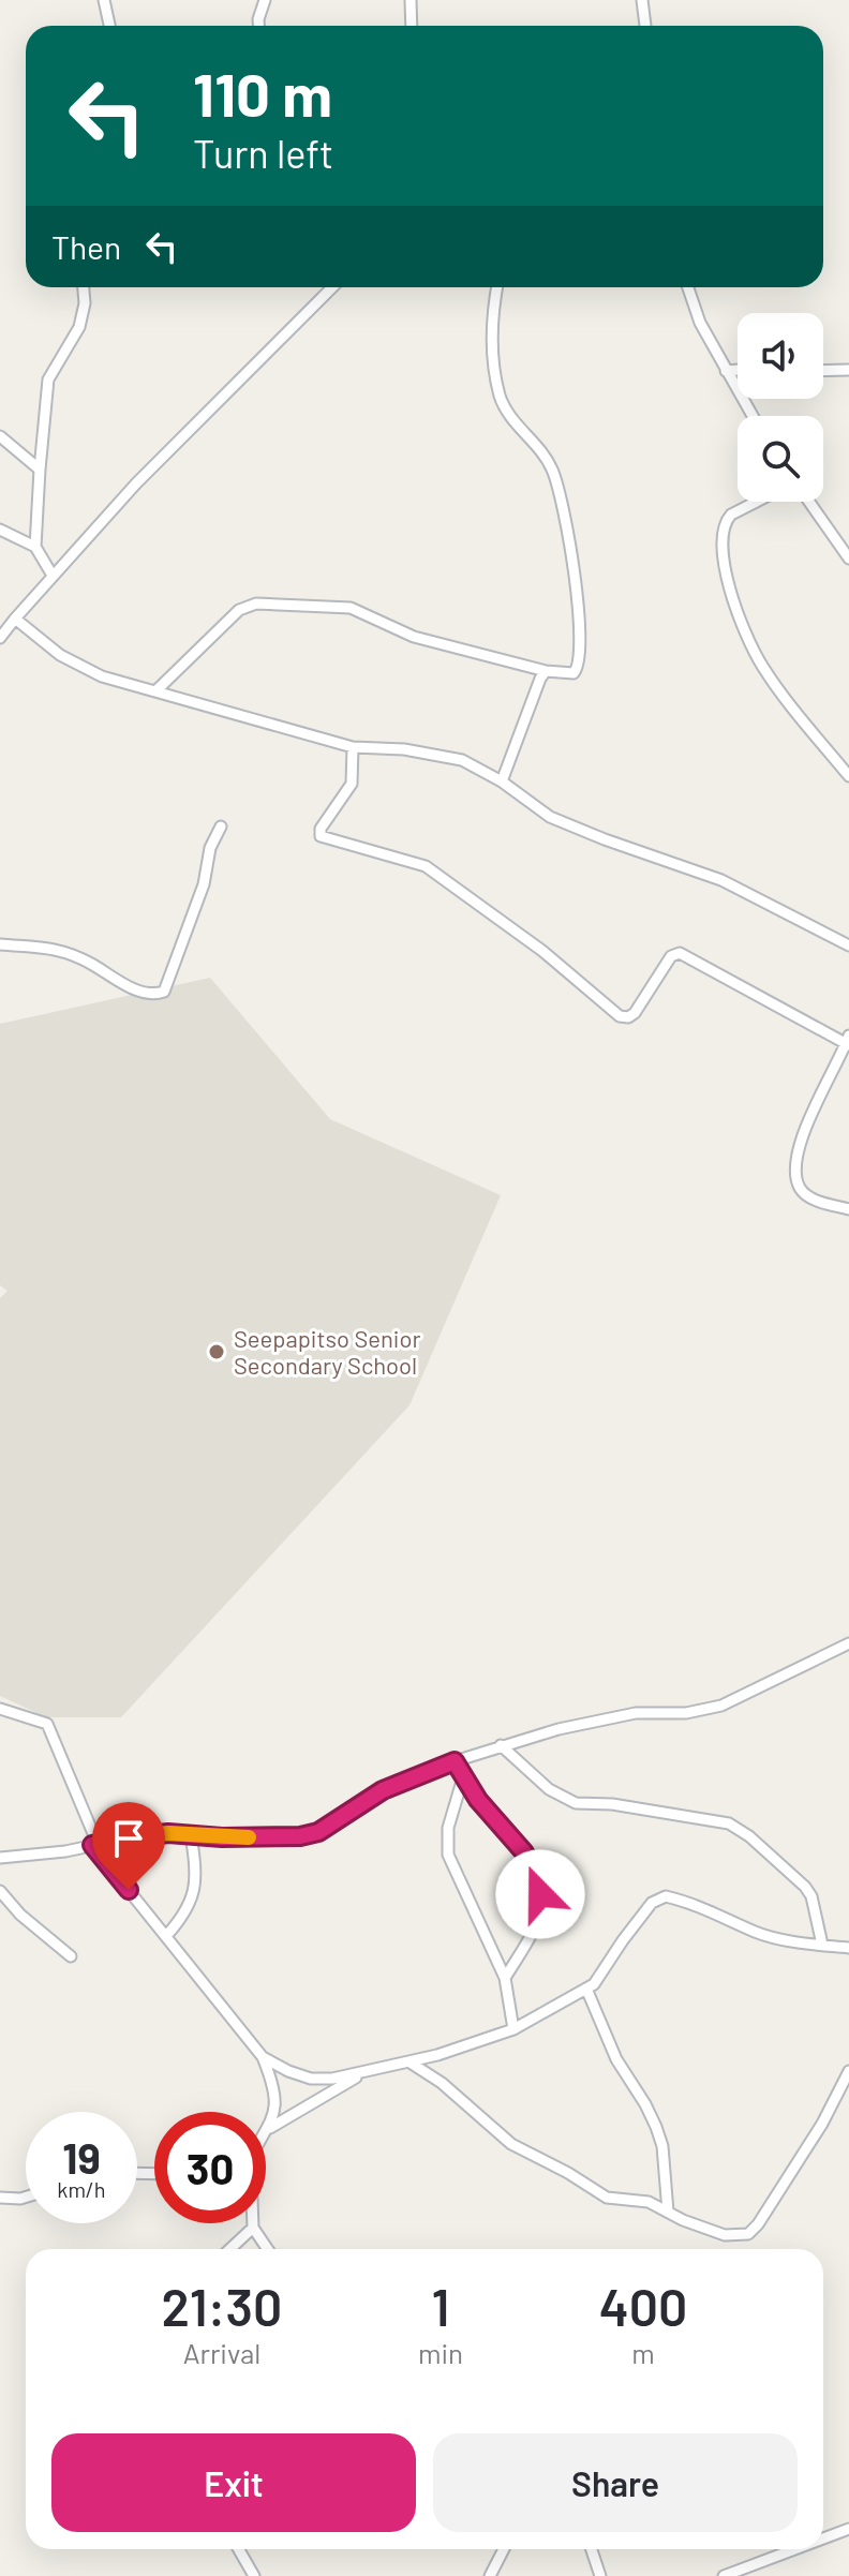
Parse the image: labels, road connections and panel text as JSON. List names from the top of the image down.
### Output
{
  "places": ["Seepapitso Senior Secondary School"],
  "page": {
    "turn": ["110 m", "Turn left"],
    "then": "Then",
    "speed": "19 km/h",
    "limit": "30",
    "eta": [
      "21:30",
      "Arrival",
      "1",
      "min",
      "400",
      "m"
    ],
    "buttons": ["Exit", "Share"]
  }
}
